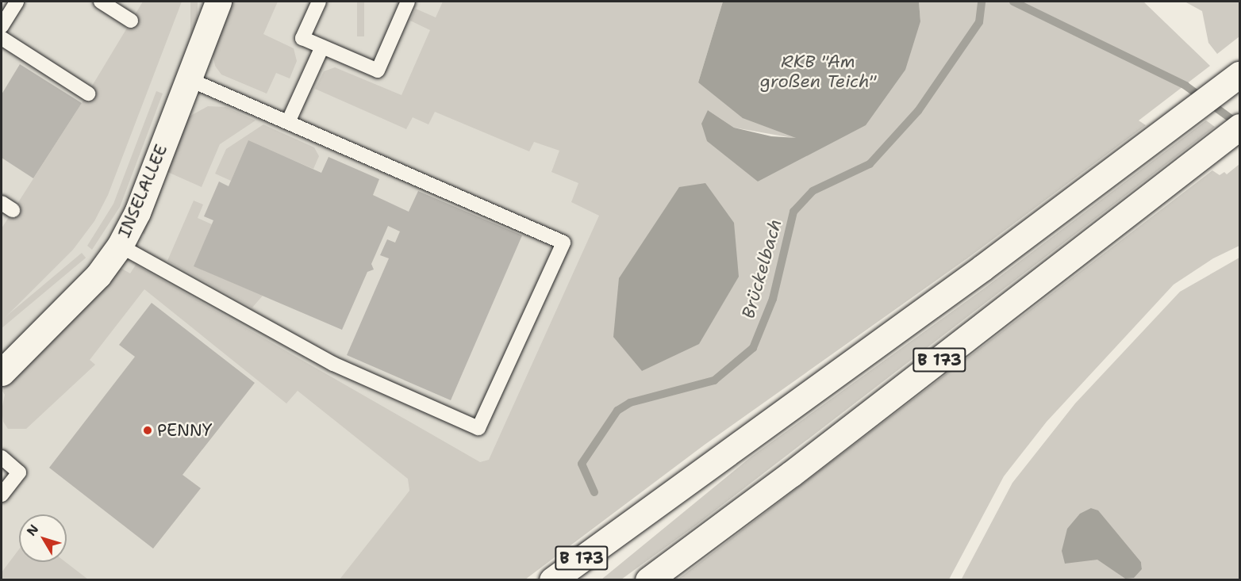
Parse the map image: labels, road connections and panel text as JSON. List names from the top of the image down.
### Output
{
  "streets": {
    "main road": ["INSELALLEE", "B 173"]
  },
  "water": ["RKB \"Am großen Teich\"", "Brückelbach"],
  "places": ["PENNY"],
  "north": "top left"
}
